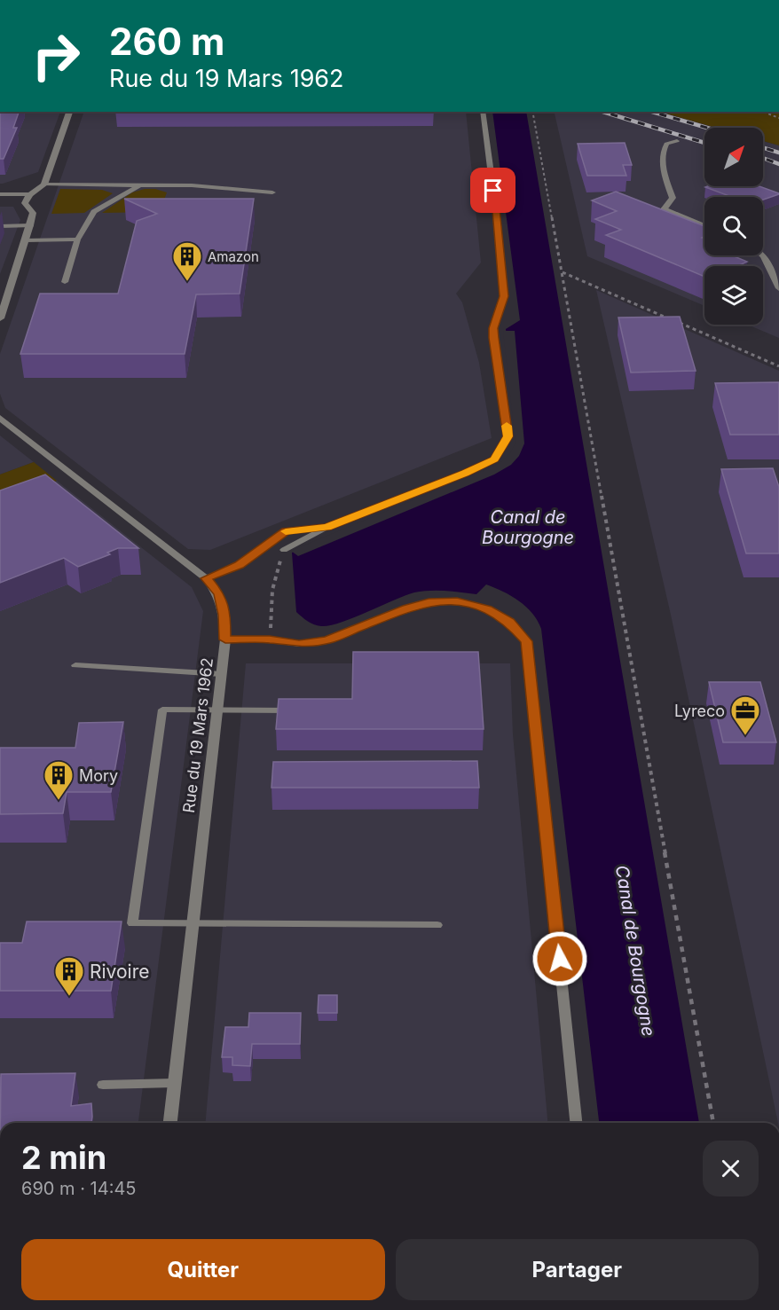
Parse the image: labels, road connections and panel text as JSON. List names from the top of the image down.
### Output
{
  "streets": {
    "street": ["Rue du 19 Mars 1962"]
  },
  "water": ["Canal de Bourgogne"],
  "places": {
    "building": ["Amazon", "Mory", "Rivoire"],
    "office": ["Lyreco"]
  },
  "north": "top right",
  "page": {
    "turn": ["260 m", "Rue du 19 Mars 1962"],
    "heading": ["2 min", "690 m · 14:45"],
    "buttons": ["Quitter", "Partager"]
  }
}
